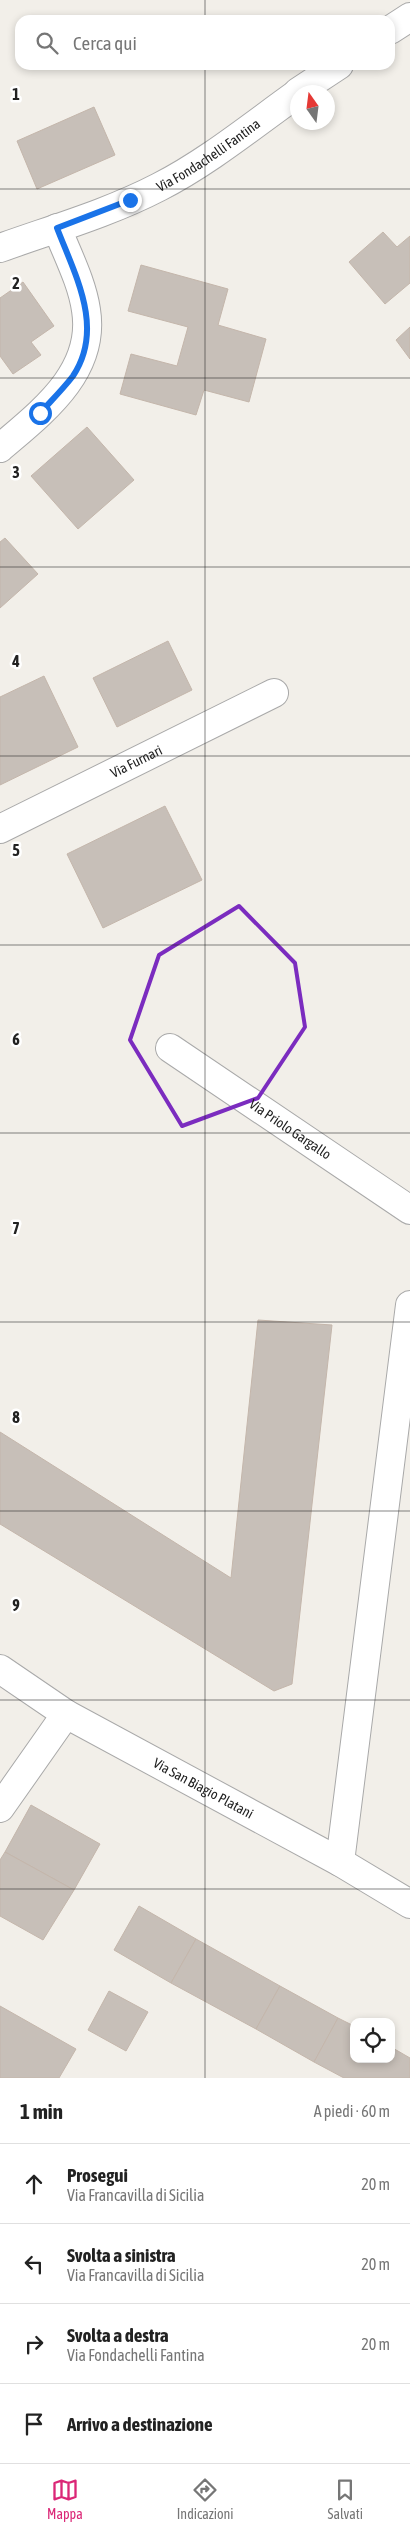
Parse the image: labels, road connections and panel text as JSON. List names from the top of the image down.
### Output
{
  "streets": {
    "street": [
      "Via Fondachelli Fantina",
      "Via Furnari",
      "Via Priolo Gargallo",
      "Via San Biagio Platani"
    ]
  },
  "north": "top",
  "page": {
    "search": "Cerca qui",
    "heading": ["1 min", "A piedi · 60 m"],
    "list": [
      ["Prosegui", "Via Francavilla di Sicilia", "20 m"],
      ["Svolta a sinistra", "Via Francavilla di Sicilia", "20 m"],
      ["Svolta a destra", "Via Fondachelli Fantina", "20 m"],
      "Arrivo a destinazione"
    ],
    "nav": ["Mappa", "Indicazioni", "Salvati"]
  },
  "grid": {
    "rows": [
      "1",
      "2",
      "3",
      "4",
      "5",
      "6",
      "7",
      "8",
      "9"
    ]
  }
}
